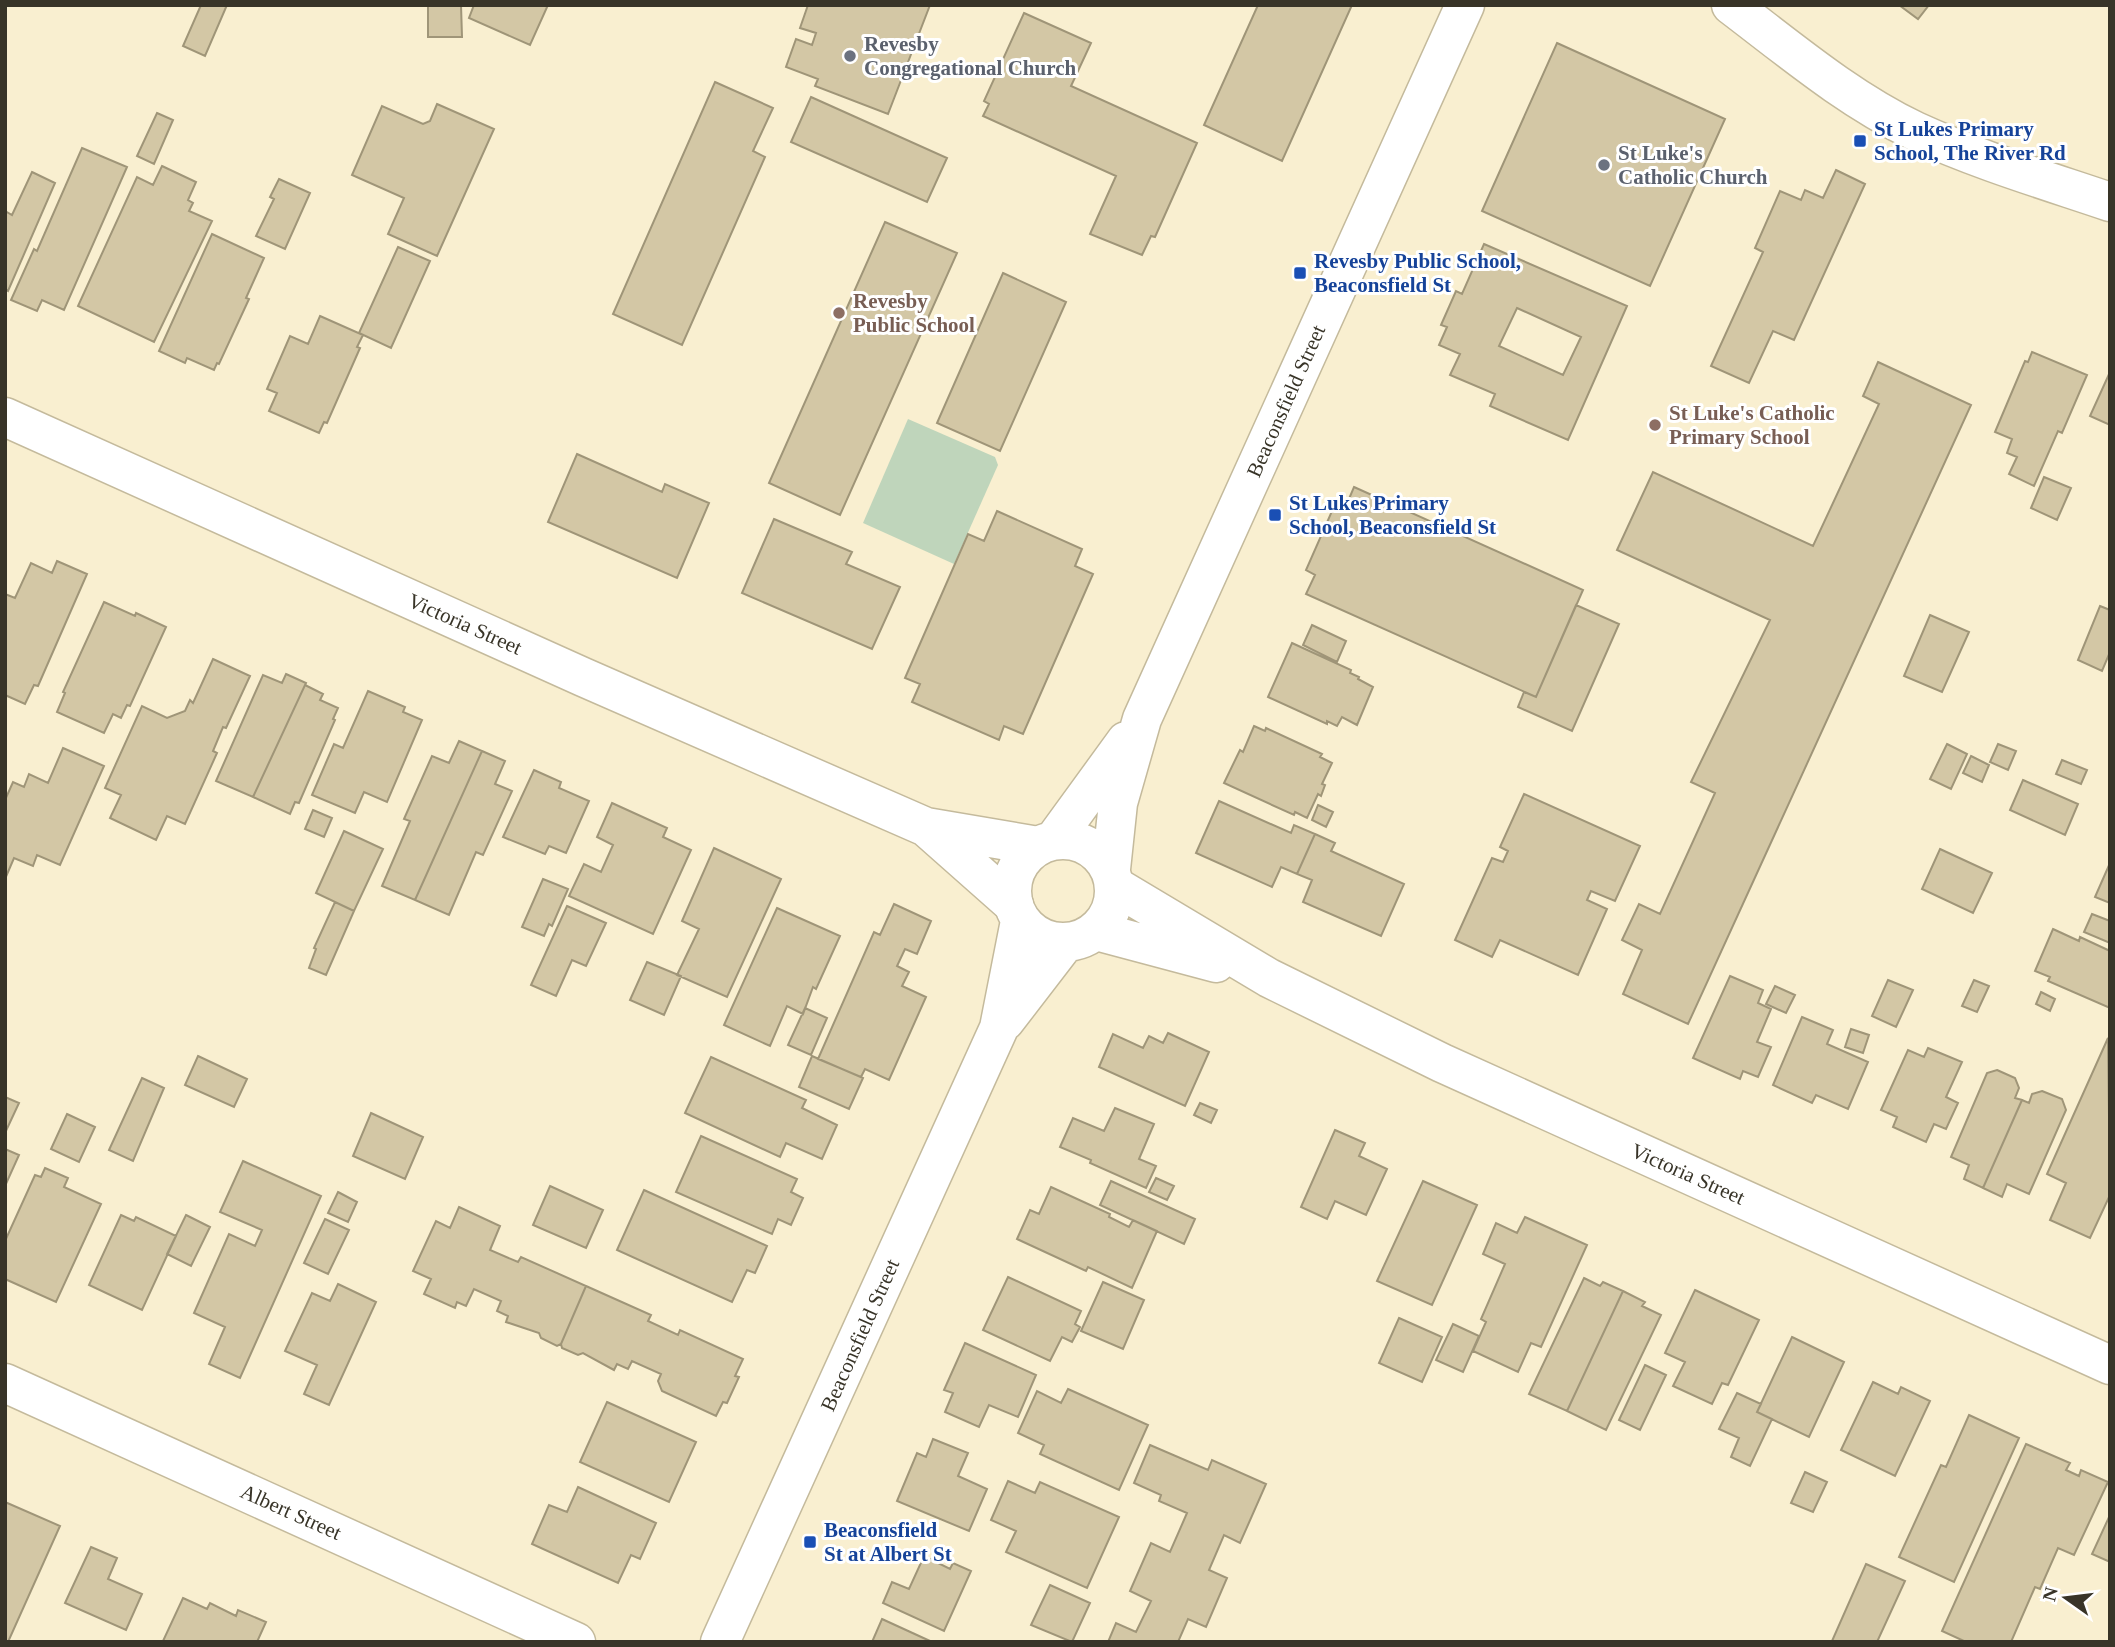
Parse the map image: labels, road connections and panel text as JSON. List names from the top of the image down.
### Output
{
  "streets": {
    "street": ["Beaconsfield Street", "Victoria Street", "Albert Street"]
  },
  "crossings": [
    ["Beaconsfield Street", "Victoria Street"]
  ],
  "places": {
    "other": [
      "Revesby Congregational Church",
      "St Luke's Catholic Church",
      "Revesby Public School",
      "St Luke's Catholic Primary School"
    ],
    "transit": [
      "St Lukes Primary School, The River Rd",
      "Revesby Public School, Beaconsfield St",
      "St Lukes Primary School, Beaconsfield St",
      "Beaconsfield St at Albert St"
    ]
  },
  "north": "left"
}
